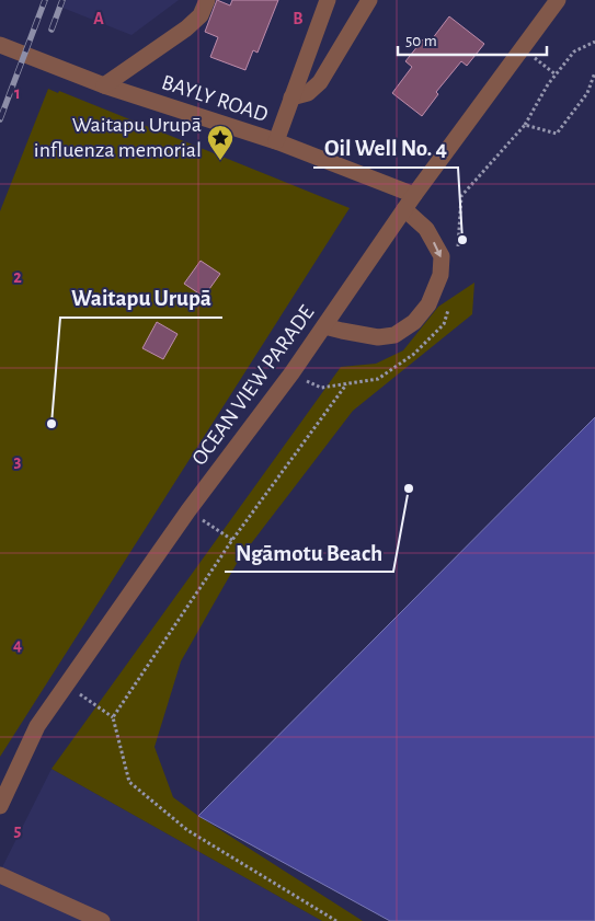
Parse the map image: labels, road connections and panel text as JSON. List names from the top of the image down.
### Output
{
  "streets": {
    "street": ["BAYLY ROAD", "OCEAN VIEW PARADE"]
  },
  "crossings": [
    ["BAYLY ROAD", "OCEAN VIEW PARADE"]
  ],
  "places": {
    "place": ["Waitapu Urupā influenza memorial"],
    "other": ["Oil Well No. 4", "Waitapu Urupā", "Ngāmotu Beach"]
  },
  "scale_bar": "50 m",
  "grid": {
    "columns": ["A", "B"],
    "rows": [
      "1",
      "2",
      "3",
      "4",
      "5"
    ]
  }
}
